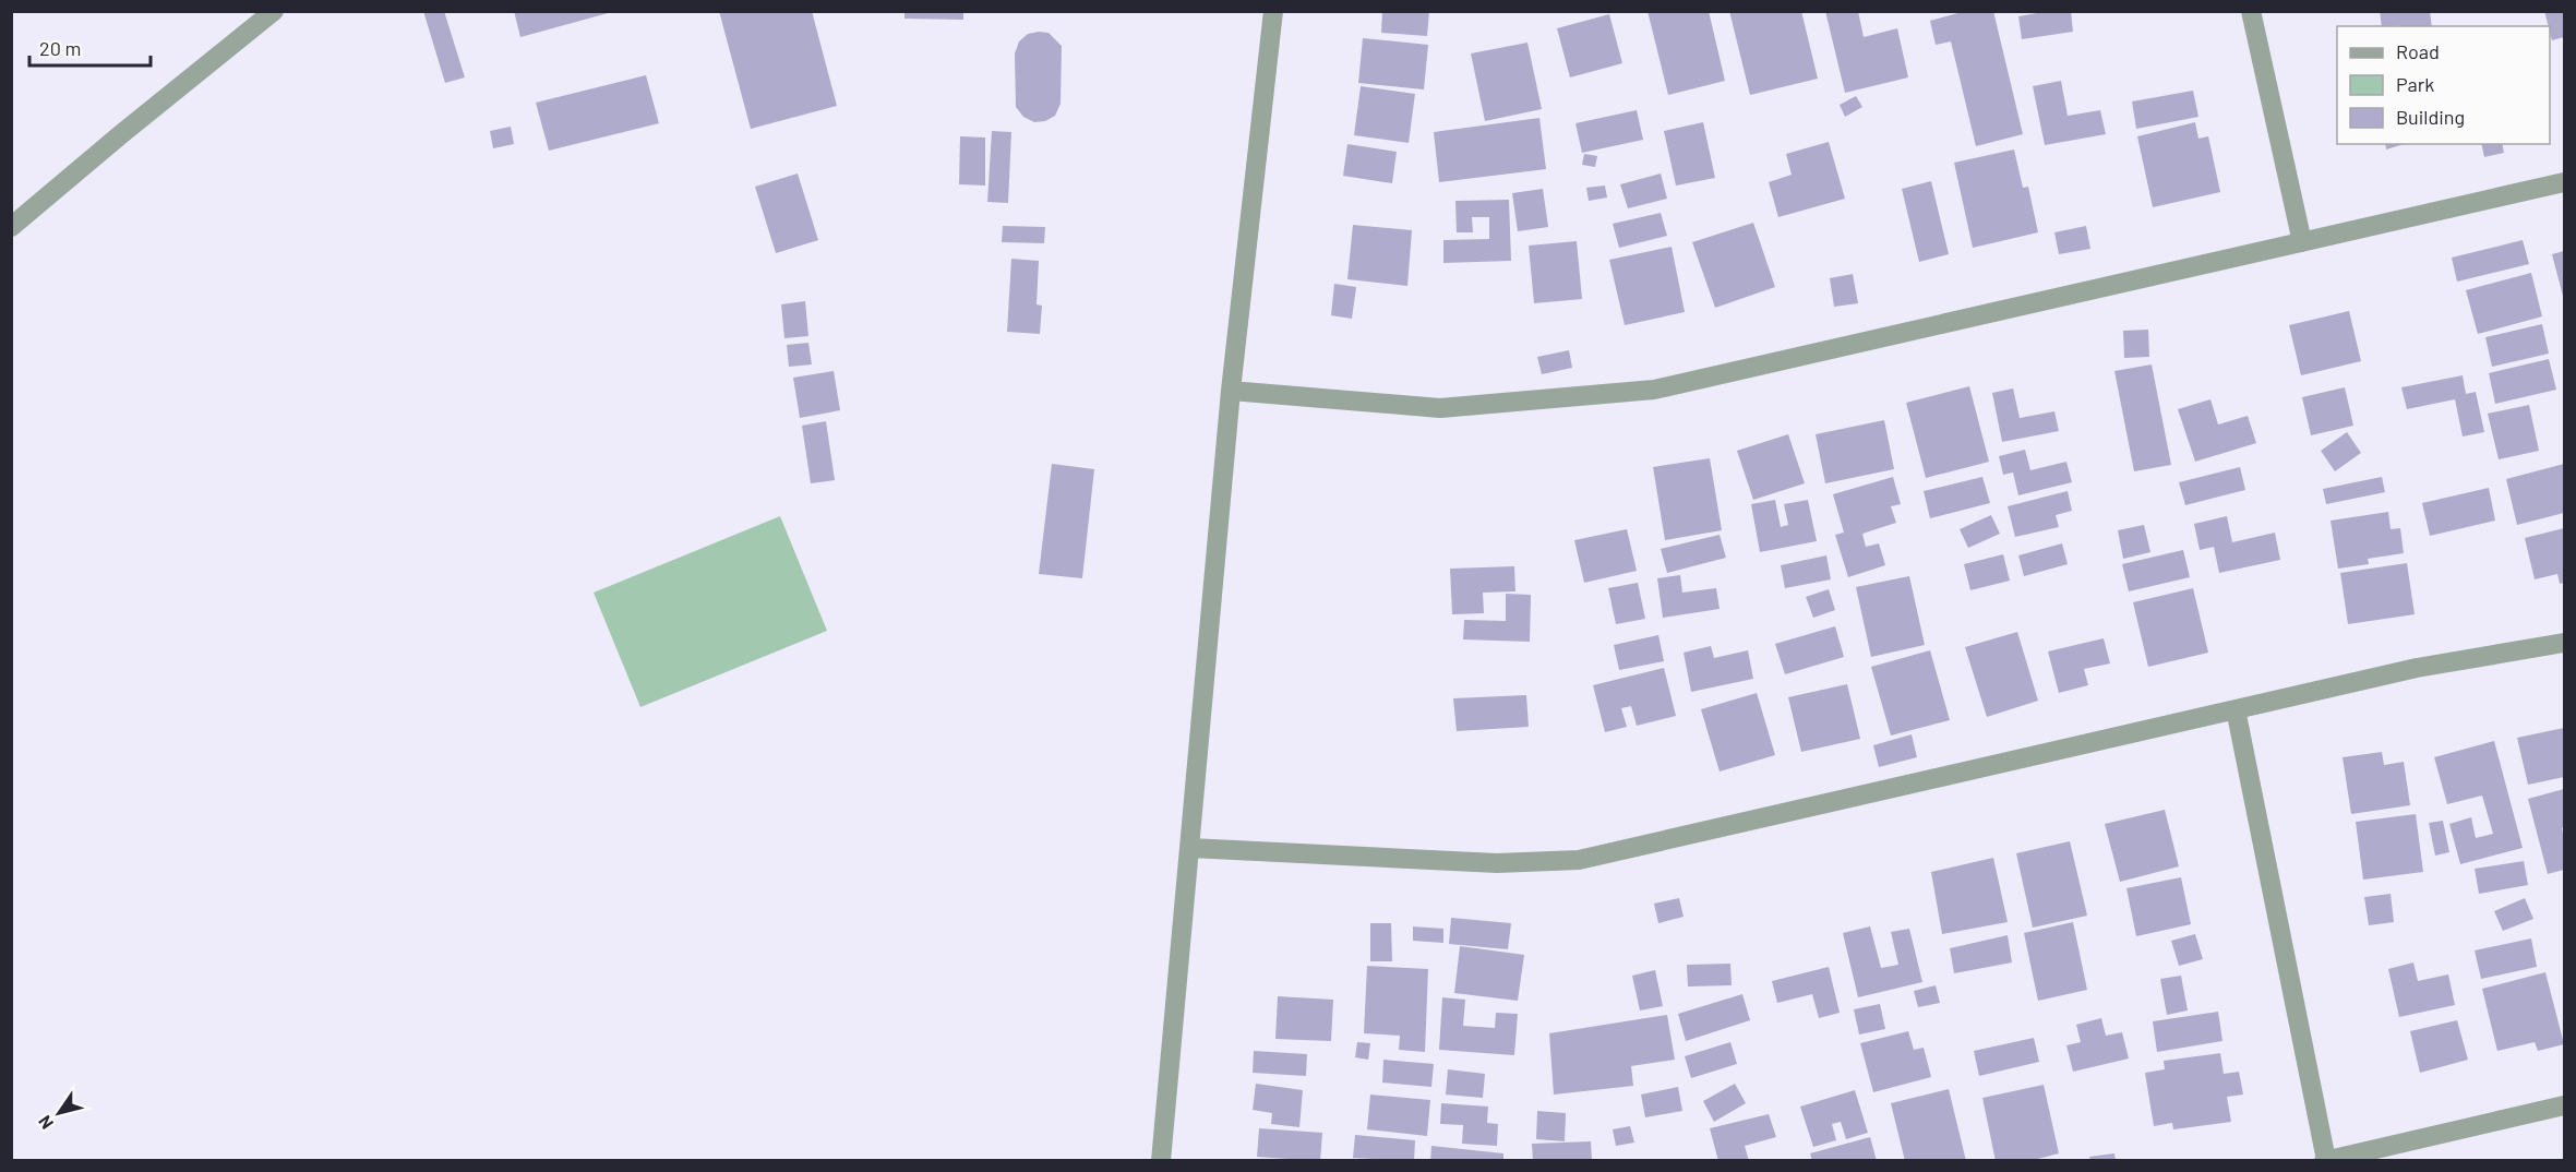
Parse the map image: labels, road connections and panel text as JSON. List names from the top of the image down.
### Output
{
  "legend": ["Road", "Park", "Building"],
  "scale_bar": "20 m",
  "north": "bottom left"
}
